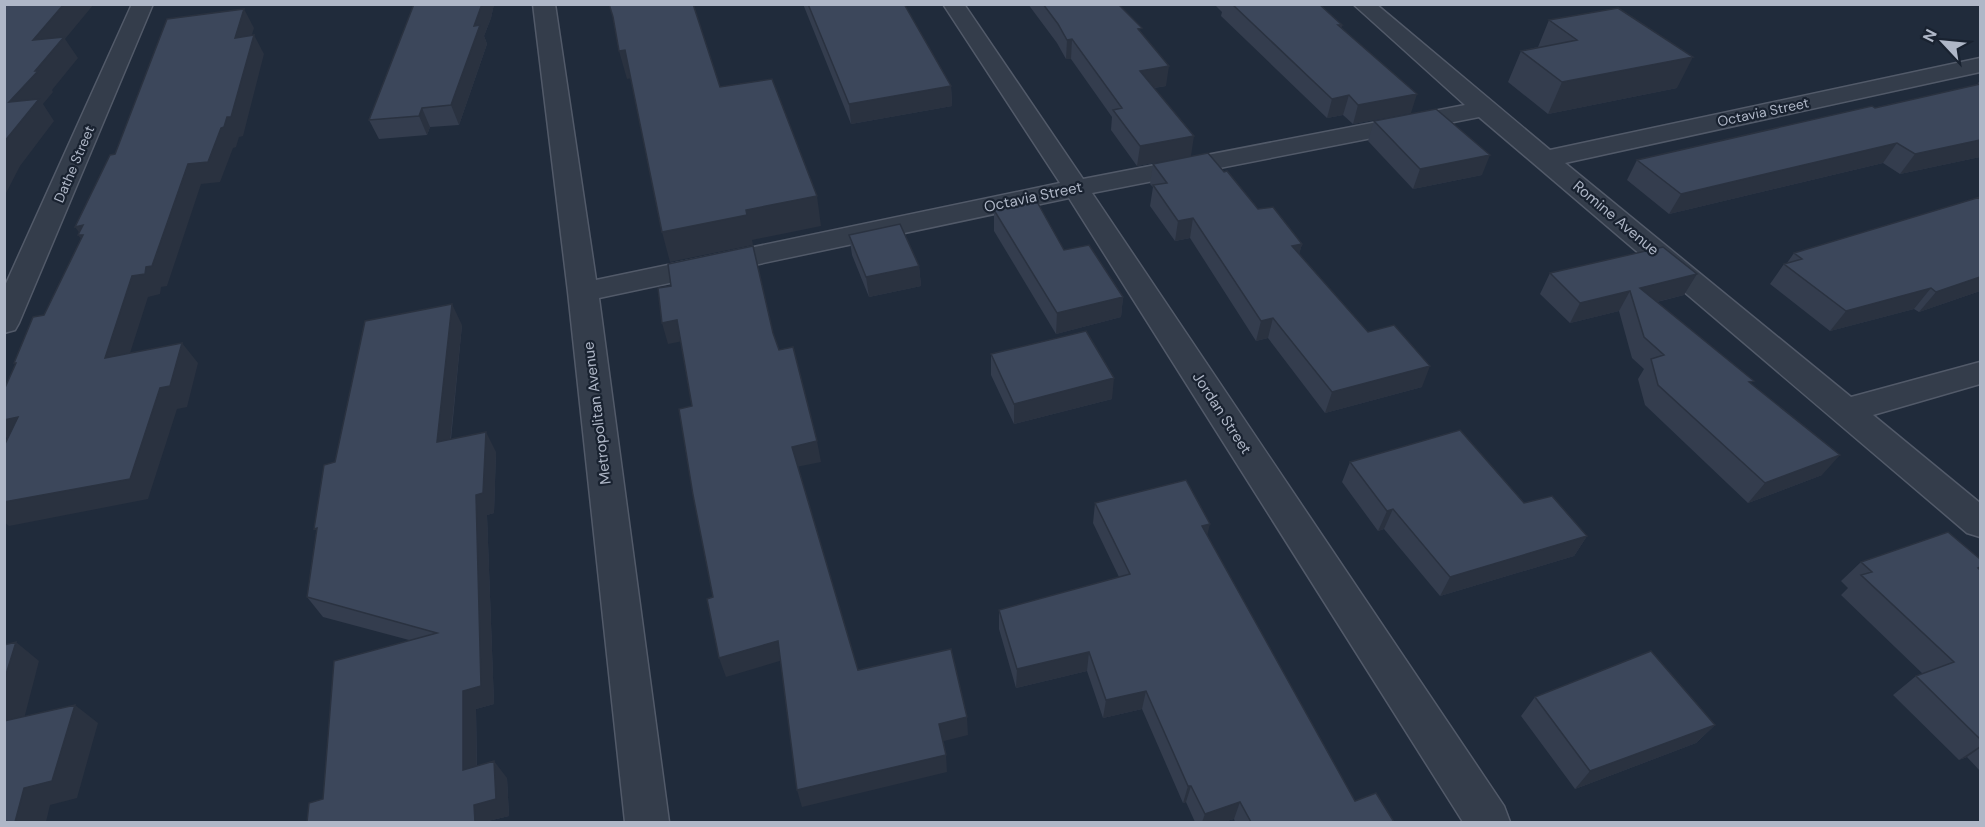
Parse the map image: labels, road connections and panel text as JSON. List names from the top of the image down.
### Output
{
  "streets": {
    "street": [
      "Octavia Street",
      "Dathe Street",
      "Romine Avenue",
      "Metropolitan Avenue",
      "Jordan Street"
    ]
  },
  "crossings": [
    ["Octavia Street", "Romine Avenue"],
    ["Octavia Street", "Metropolitan Avenue"],
    ["Octavia Street", "Jordan Street"]
  ],
  "north": "top left"
}
